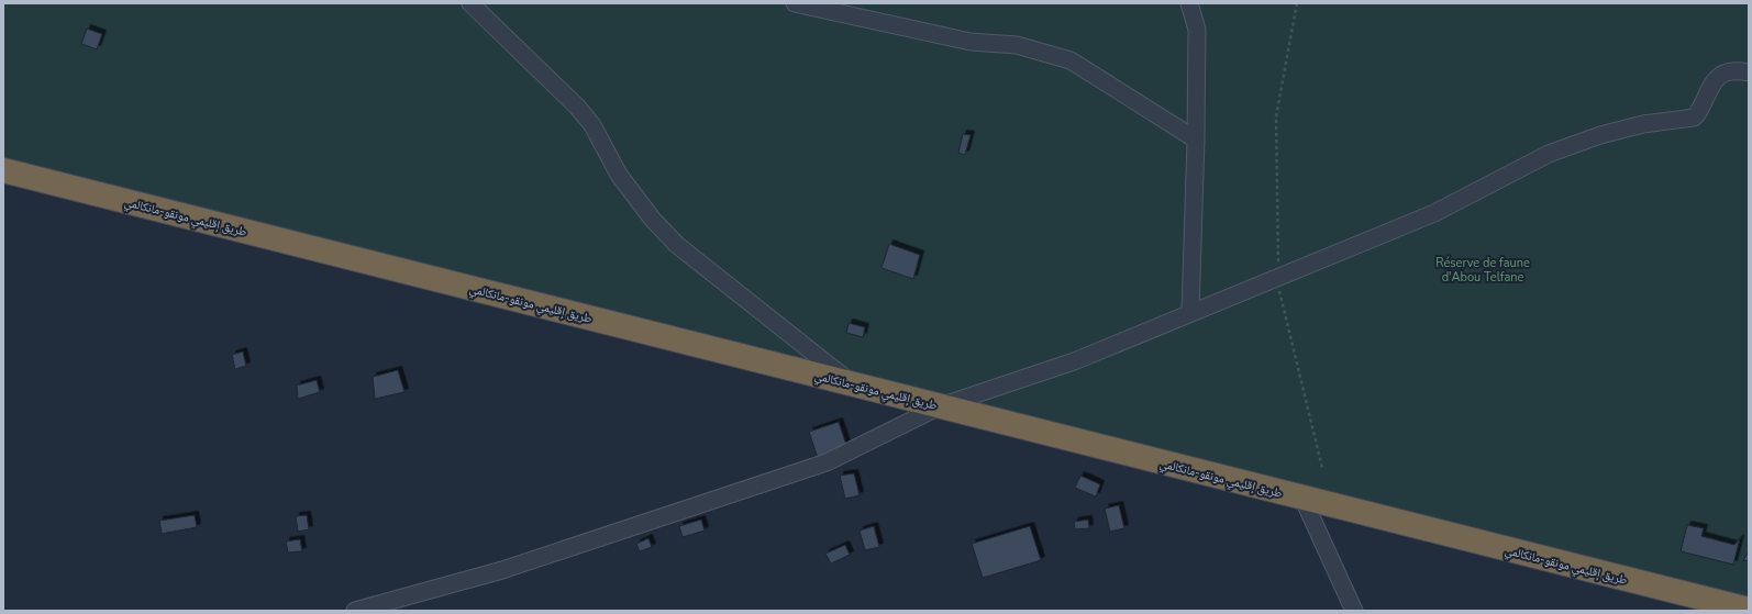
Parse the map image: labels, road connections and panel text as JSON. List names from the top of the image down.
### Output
{
  "streets": {
    "highway": ["طريق إقليمي مونقو-مانكالمي"]
  },
  "parks": ["Réserve de faune d'Abou Telfane"]
}
